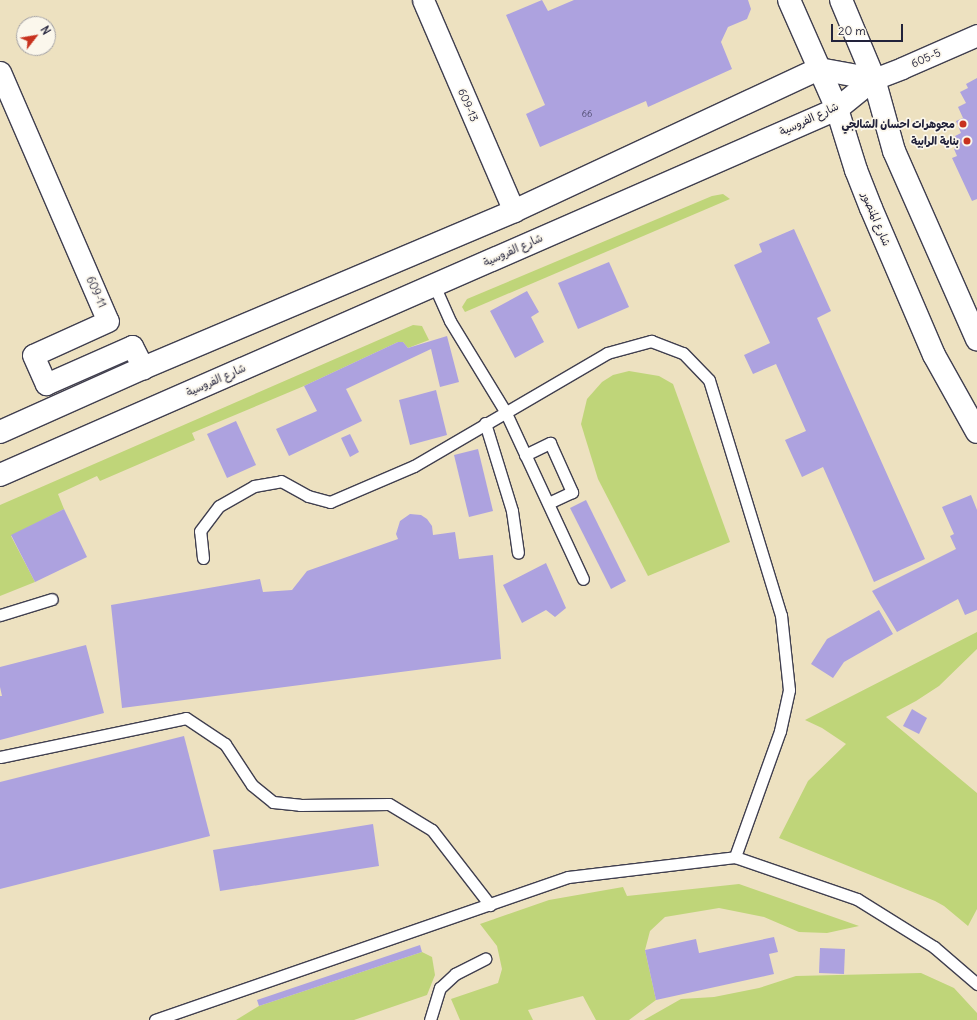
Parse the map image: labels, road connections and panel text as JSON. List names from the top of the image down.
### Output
{
  "streets": {
    "street": [
      "605-5",
      "609-13",
      "شارع الفروسية",
      "شارع المنصور",
      "609-11"
    ]
  },
  "crossings": [
    ["605-5", "شارع الفروسية"],
    ["شارع الفروسية", "شارع المنصور"]
  ],
  "places": ["مجوهرات احسان الشالجي", "بناية الرابية"],
  "house_numbers": ["66"],
  "scale_bar": "20 m",
  "north": "top right"
}
